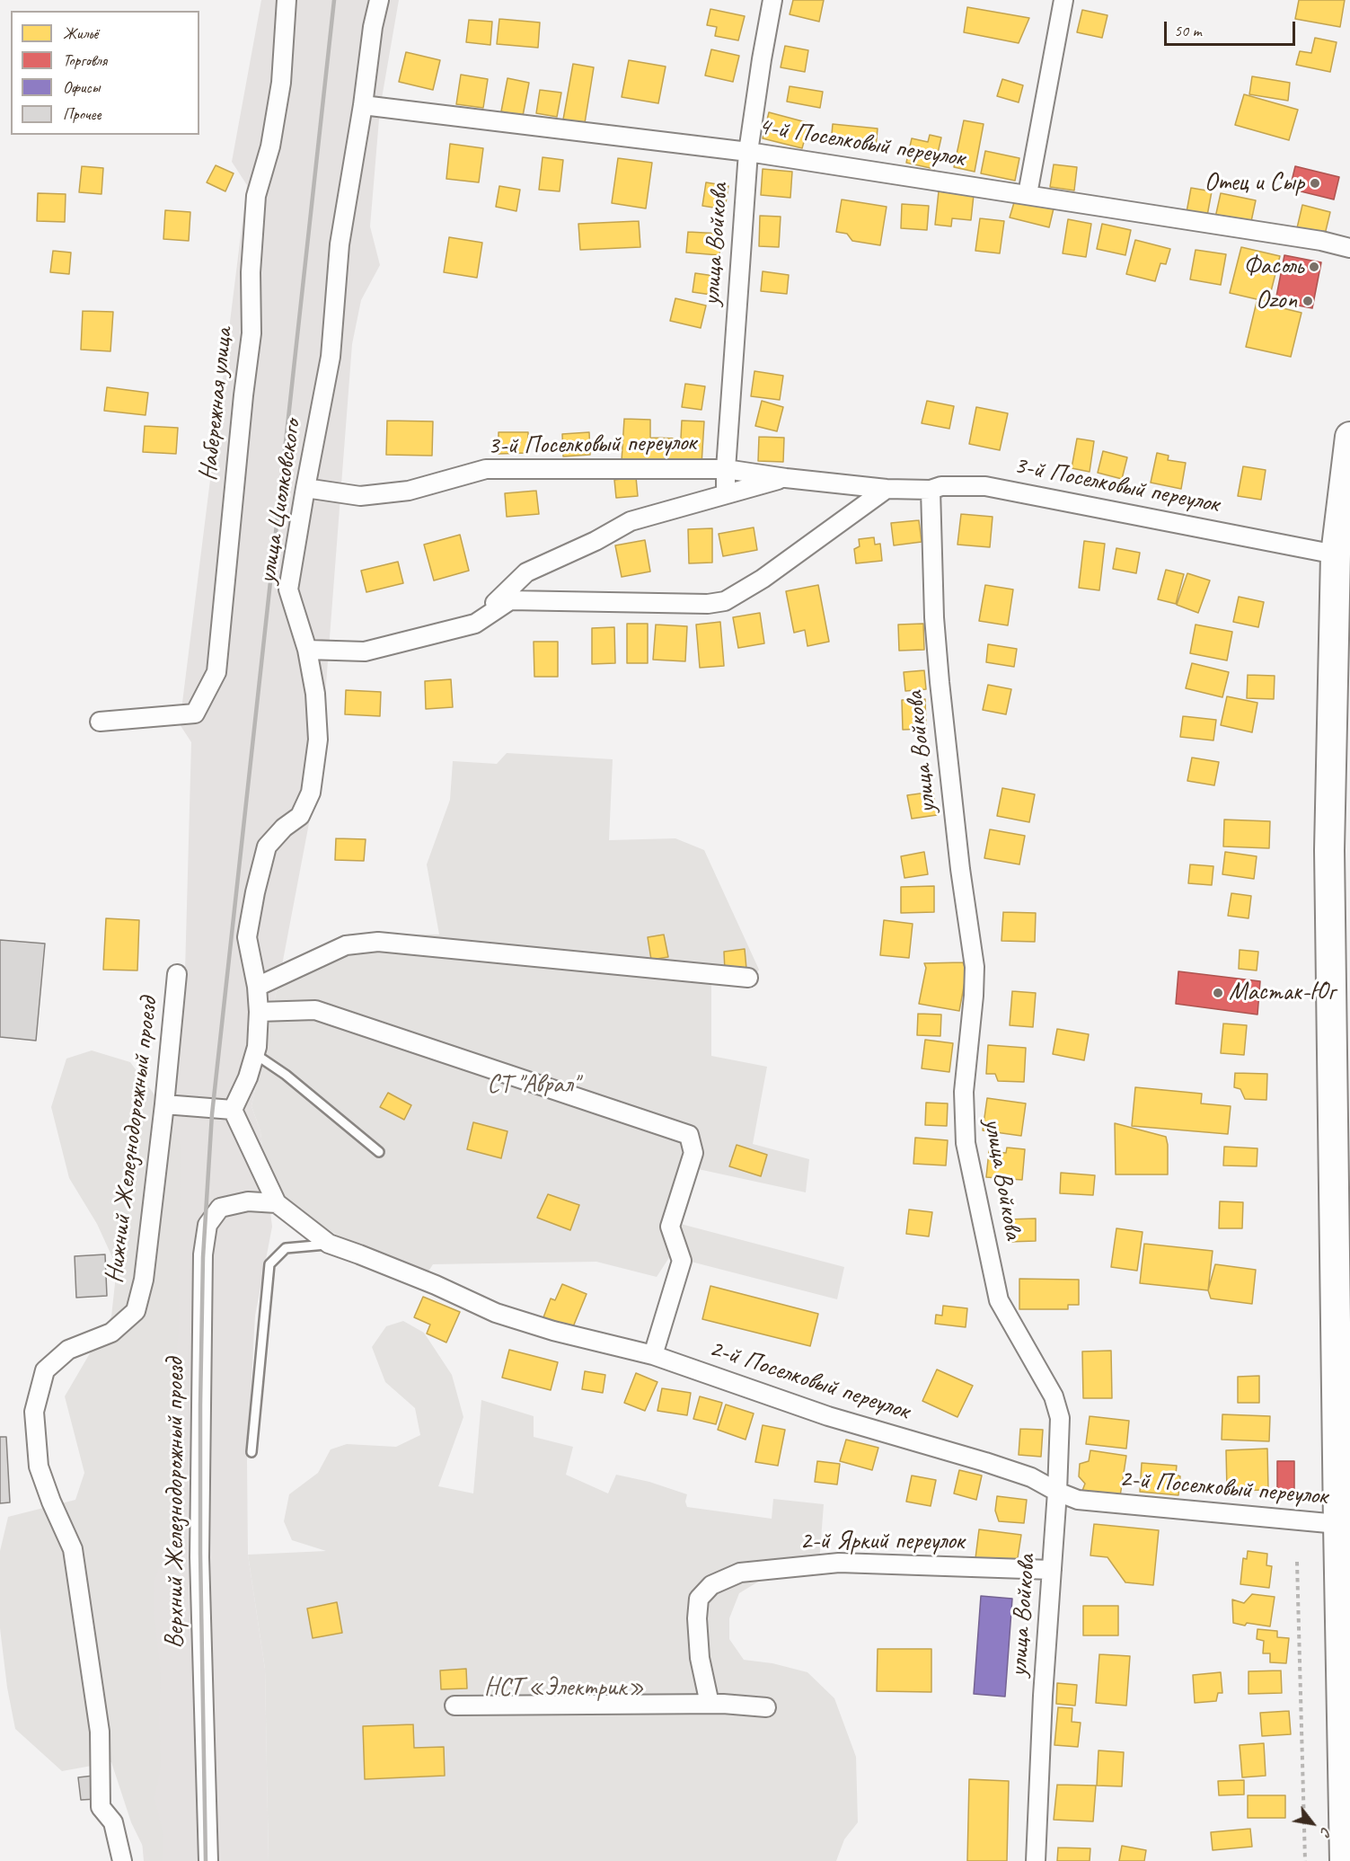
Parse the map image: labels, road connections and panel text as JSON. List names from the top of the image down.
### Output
{
  "streets": {
    "street": [
      "4-й Поселковый переулок",
      "улица Войкова",
      "Набережная улица",
      "3-й Поселковый переулок",
      "улица Циолковского",
      "Нижний Железнодорожный проезд",
      "2-й Поселковый переулок",
      "Верхний Железнодорожный проезд",
      "2-й Яркий переулок"
    ]
  },
  "crossings": [
    ["4-й Поселковый переулок", "улица Войкова"],
    ["4-й Поселковый переулок", "улица Циолковского"],
    ["улица Войкова", "3-й Поселковый переулок"],
    ["улица Войкова", "2-й Поселковый переулок"],
    ["улица Войкова", "2-й Яркий переулок"],
    ["3-й Поселковый переулок", "улица Циолковского"],
    ["2-й Поселковый переулок", "Верхний Железнодорожный проезд"]
  ],
  "parks": ["СТ \"Аврал\"", "НСТ «Электрик»"],
  "places": [
    "Отец и Сыр",
    "Фасоль",
    "Ozon",
    "Мастак-Юг"
  ],
  "legend": [
    "Жильё",
    "Торговля",
    "Офисы",
    "Прочее"
  ],
  "scale_bar": "50 m",
  "north": "bottom right"
}
